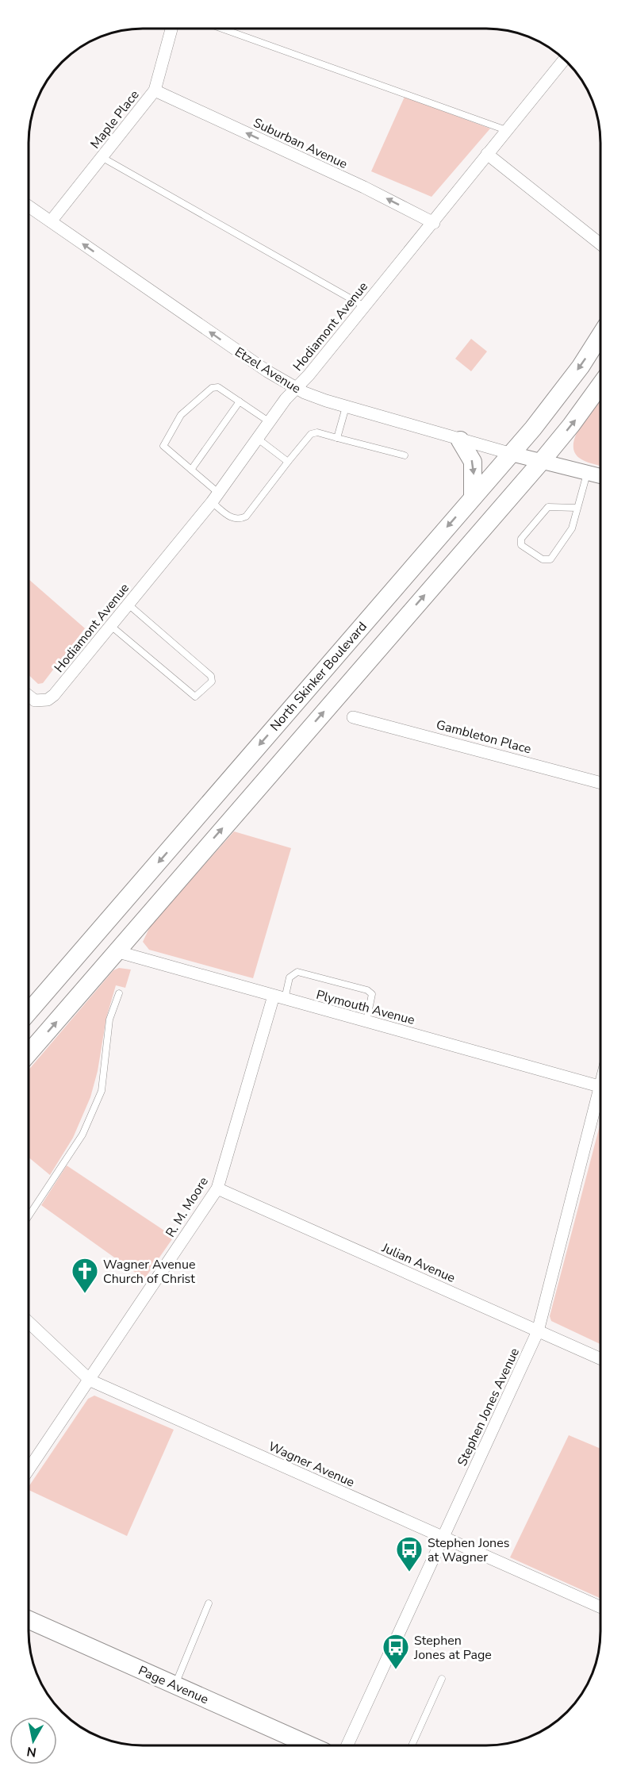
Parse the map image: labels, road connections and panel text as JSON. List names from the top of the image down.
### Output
{
  "streets": {
    "main road": ["North Skinker Boulevard", "Page Avenue"],
    "street": [
      "Maple Place",
      "Suburban Avenue",
      "Hodiamont Avenue",
      "Etzel Avenue",
      "Gambleton Place",
      "Plymouth Avenue",
      "R. M. Moore",
      "Julian Avenue",
      "Stephen Jones Avenue",
      "Wagner Avenue"
    ]
  },
  "crossings": [
    ["Maple Place", "Suburban Avenue"],
    ["Maple Place", "Etzel Avenue"],
    ["Suburban Avenue", "Hodiamont Avenue"],
    ["Hodiamont Avenue", "Etzel Avenue"],
    ["Etzel Avenue", "North Skinker Boulevard"],
    ["Plymouth Avenue", "R. M. Moore"],
    ["R. M. Moore", "Julian Avenue"],
    ["R. M. Moore", "Wagner Avenue"],
    ["Julian Avenue", "Stephen Jones Avenue"],
    ["Stephen Jones Avenue", "Wagner Avenue"]
  ],
  "one_way": ["Suburban Avenue", "Etzel Avenue"],
  "places": {
    "church": ["Wagner Avenue Church of Christ"],
    "bus stop": ["Stephen Jones at Wagner", "Stephen Jones at Page"]
  },
  "north": "bottom"
}
